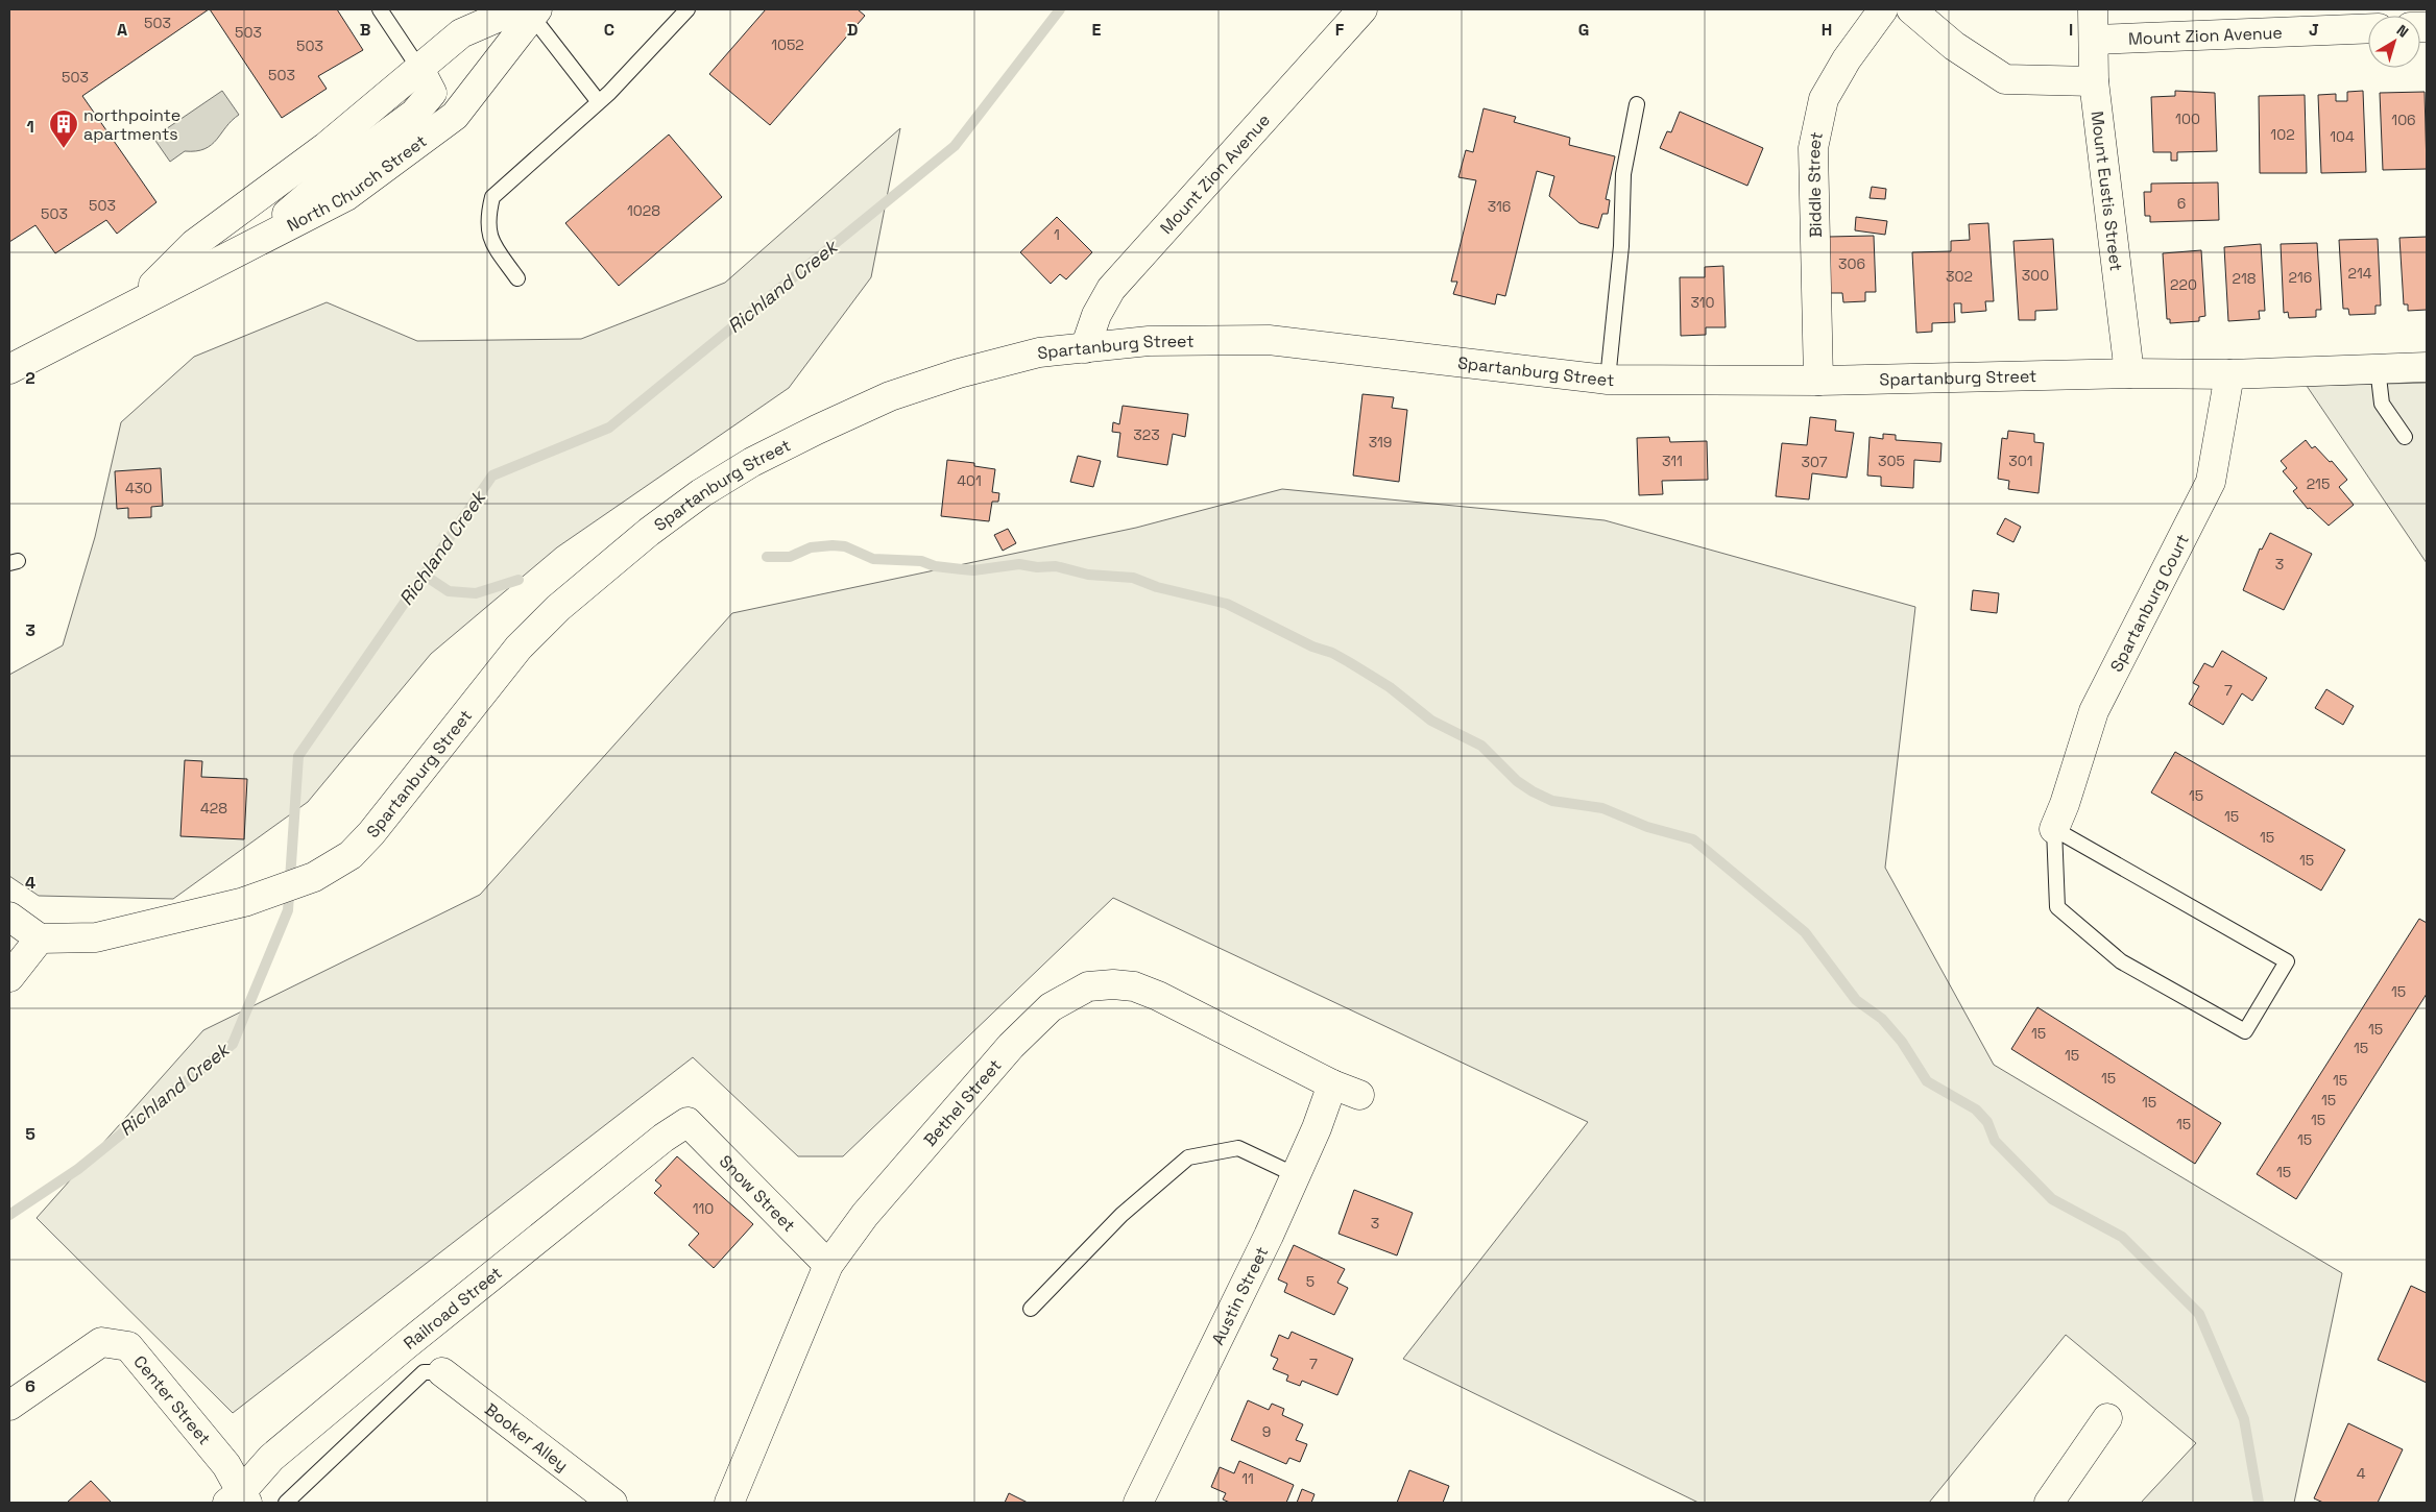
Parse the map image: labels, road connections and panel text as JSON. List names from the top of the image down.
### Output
{
  "streets": {
    "street": [
      "Mount Zion Avenue",
      "North Church Street",
      "Biddle Street",
      "Mount Eustis Street",
      "Spartanburg Street",
      "Spartanburg Court",
      "Bethel Street",
      "Snow Street",
      "Austin Street",
      "Railroad Street",
      "Center Street",
      "Booker Alley"
    ]
  },
  "crossings": [
    ["Mount Zion Avenue", "Mount Eustis Street"],
    ["Mount Zion Avenue", "Spartanburg Street"],
    ["Biddle Street", "Spartanburg Street"],
    ["Mount Eustis Street", "Spartanburg Street"],
    ["Spartanburg Street", "Spartanburg Court"],
    ["Bethel Street", "Snow Street"],
    ["Bethel Street", "Austin Street"],
    ["Snow Street", "Railroad Street"],
    ["Railroad Street", "Center Street"]
  ],
  "water": ["Richland Creek"],
  "places": {
    "building": ["northpointe apartments"]
  },
  "house_numbers": [
    "503",
    "503",
    "1052",
    "503",
    "503",
    "503",
    "100",
    "106",
    "102",
    "104",
    "6",
    "503",
    "316",
    "1028",
    "503",
    "1",
    "306",
    "214",
    "300",
    "302",
    "216",
    "218",
    "220",
    "310",
    "323",
    "319",
    "311",
    "305",
    "301",
    "307",
    "401",
    "215",
    "430",
    "3",
    "7",
    "15",
    "428",
    "15",
    "15",
    "15",
    "15",
    "15",
    "15",
    "15",
    "15",
    "15",
    "15",
    "15",
    "15",
    "15",
    "15",
    "15",
    "15",
    "110",
    "3",
    "5",
    "7",
    "9",
    "4",
    "11"
  ],
  "north": "top right",
  "grid": {
    "columns": [
      "A",
      "B",
      "C",
      "D",
      "E",
      "F",
      "G",
      "H",
      "I",
      "J"
    ],
    "rows": [
      "1",
      "2",
      "3",
      "4",
      "5",
      "6"
    ]
  }
}
